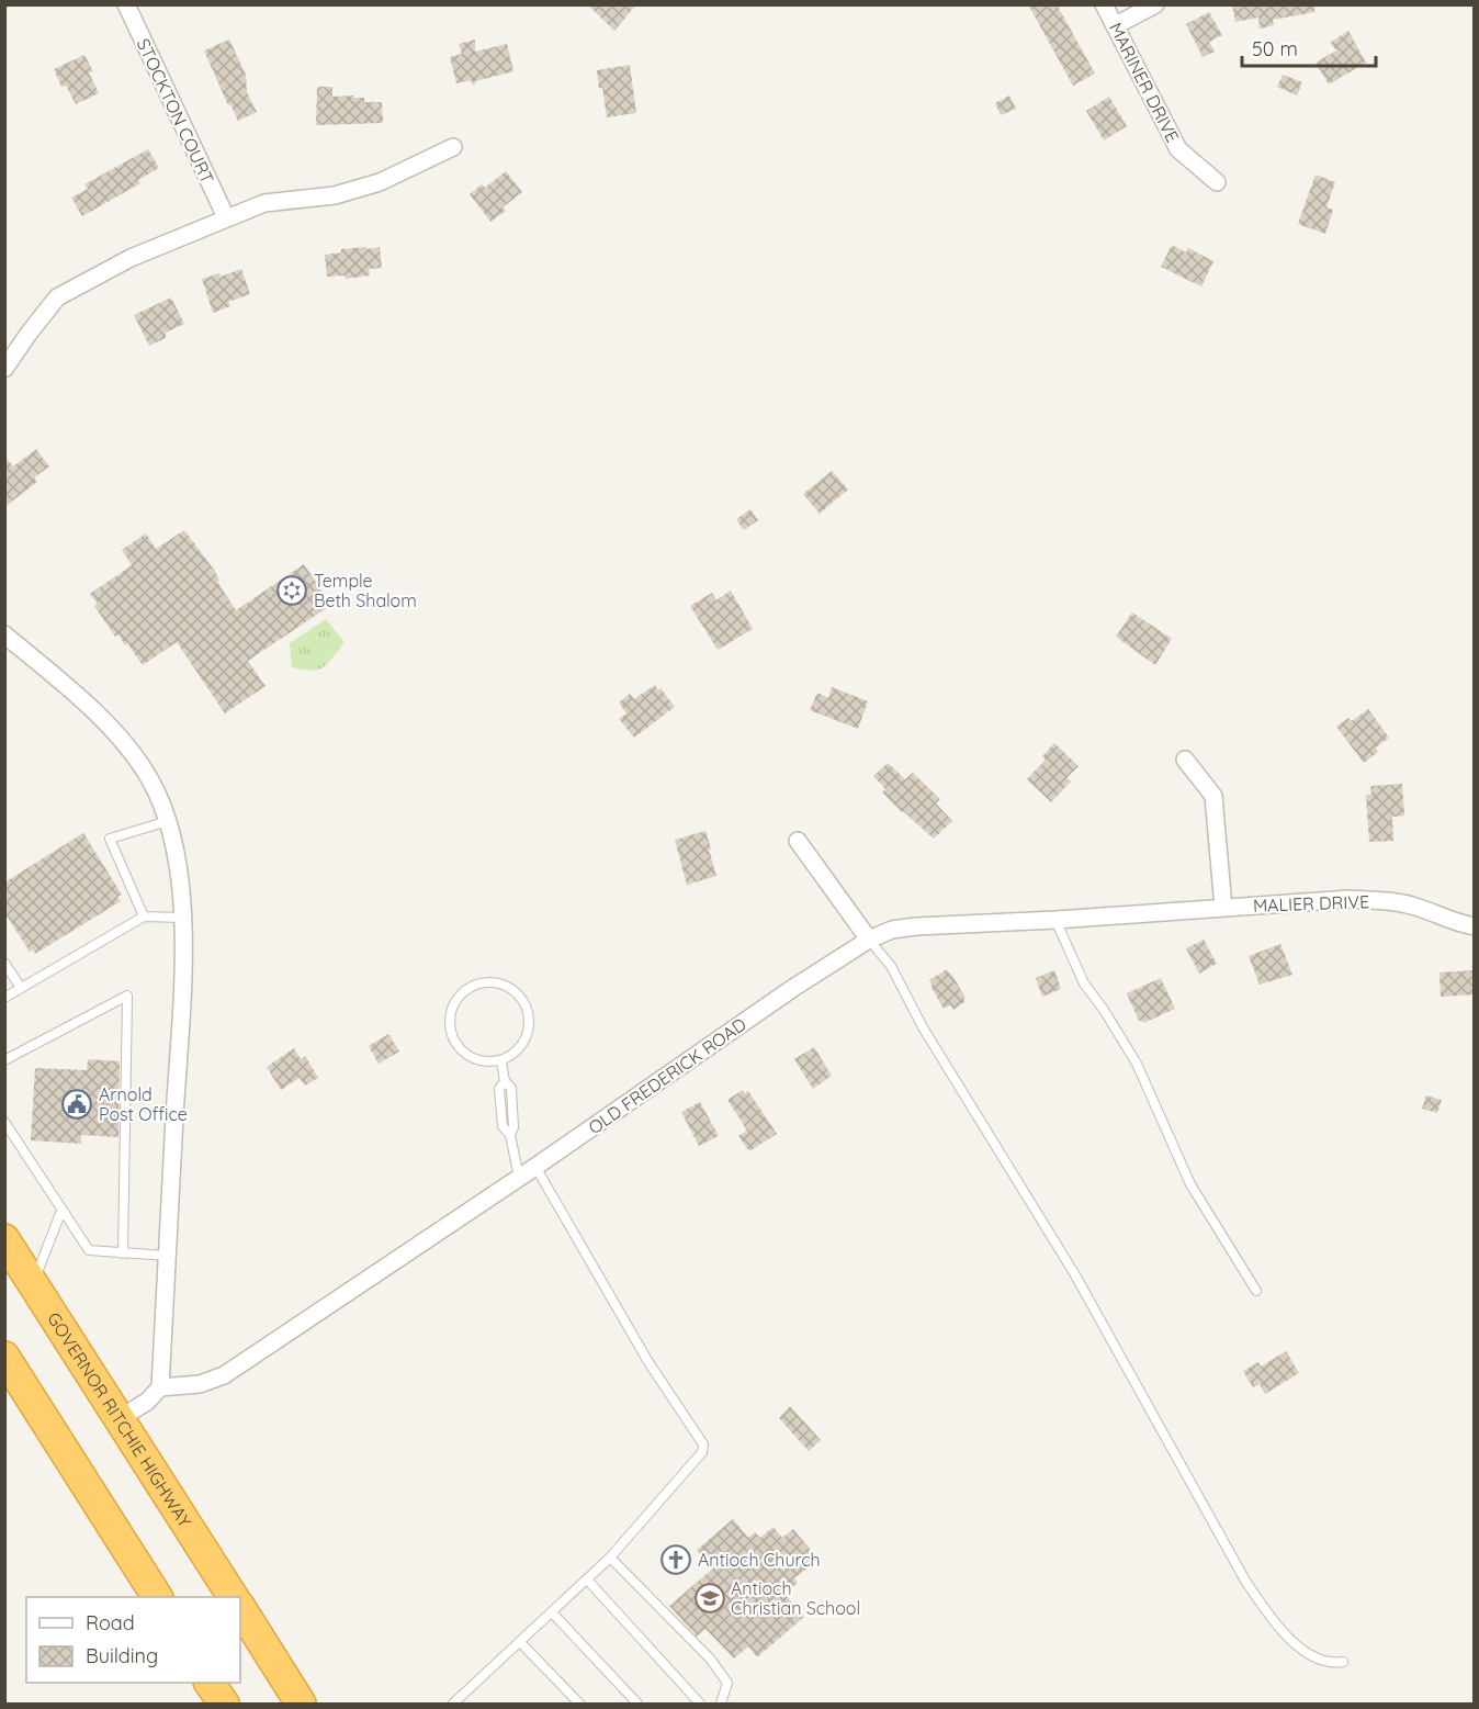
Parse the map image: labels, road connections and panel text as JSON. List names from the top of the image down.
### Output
{
  "streets": {
    "highway": ["GOVERNOR RITCHIE HIGHWAY"],
    "street": [
      "MARINER DRIVE",
      "STOCKTON COURT",
      "MALIER DRIVE",
      "OLD FREDERICK ROAD"
    ]
  },
  "crossings": [
    ["MALIER DRIVE", "OLD FREDERICK ROAD"]
  ],
  "places": {
    "synagogue": ["Temple Beth Shalom"],
    "public building": ["Arnold Post Office"],
    "church": ["Antioch Church"],
    "school or university": ["Antioch Christian School"]
  },
  "legend": ["Road", "Building"],
  "scale_bar": "50 m"
}
